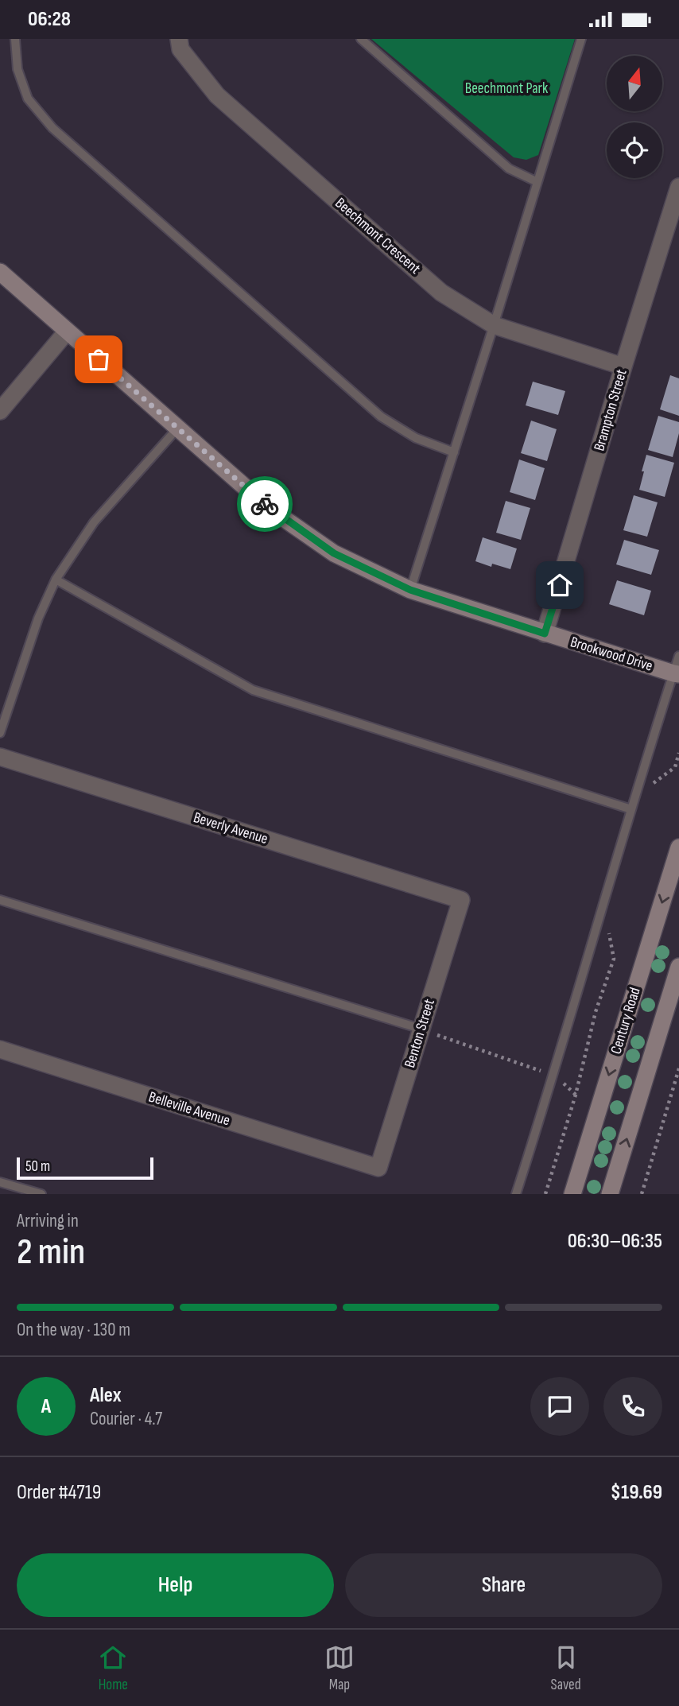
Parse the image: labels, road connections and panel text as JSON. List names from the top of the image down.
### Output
{
  "streets": {
    "street": [
      "Beechmont Crescent",
      "Brampton Street",
      "Brookwood Drive",
      "Beverly Avenue",
      "Century Road",
      "Benton Street",
      "Belleville Avenue"
    ]
  },
  "crossings": [
    ["Beechmont Crescent", "Brampton Street"],
    ["Brampton Street", "Brookwood Drive"],
    ["Beverly Avenue", "Benton Street"],
    ["Benton Street", "Belleville Avenue"]
  ],
  "parks": ["Beechmont Park"],
  "scale_bar": "50 m",
  "north": "top",
  "page": {
    "status": "06:28",
    "scale": "50 m",
    "heading": ["2 min", "Arriving in", "06:30–06:35"],
    "panel": [
      "Alex",
      "Courier · 4.7",
      "Order #4719",
      "$19.69"
    ],
    "bar": "On the way · 130 m",
    "round": "A",
    "buttons": ["Help", "Share"],
    "tabs": ["Home", "Map", "Saved"]
  }
}
